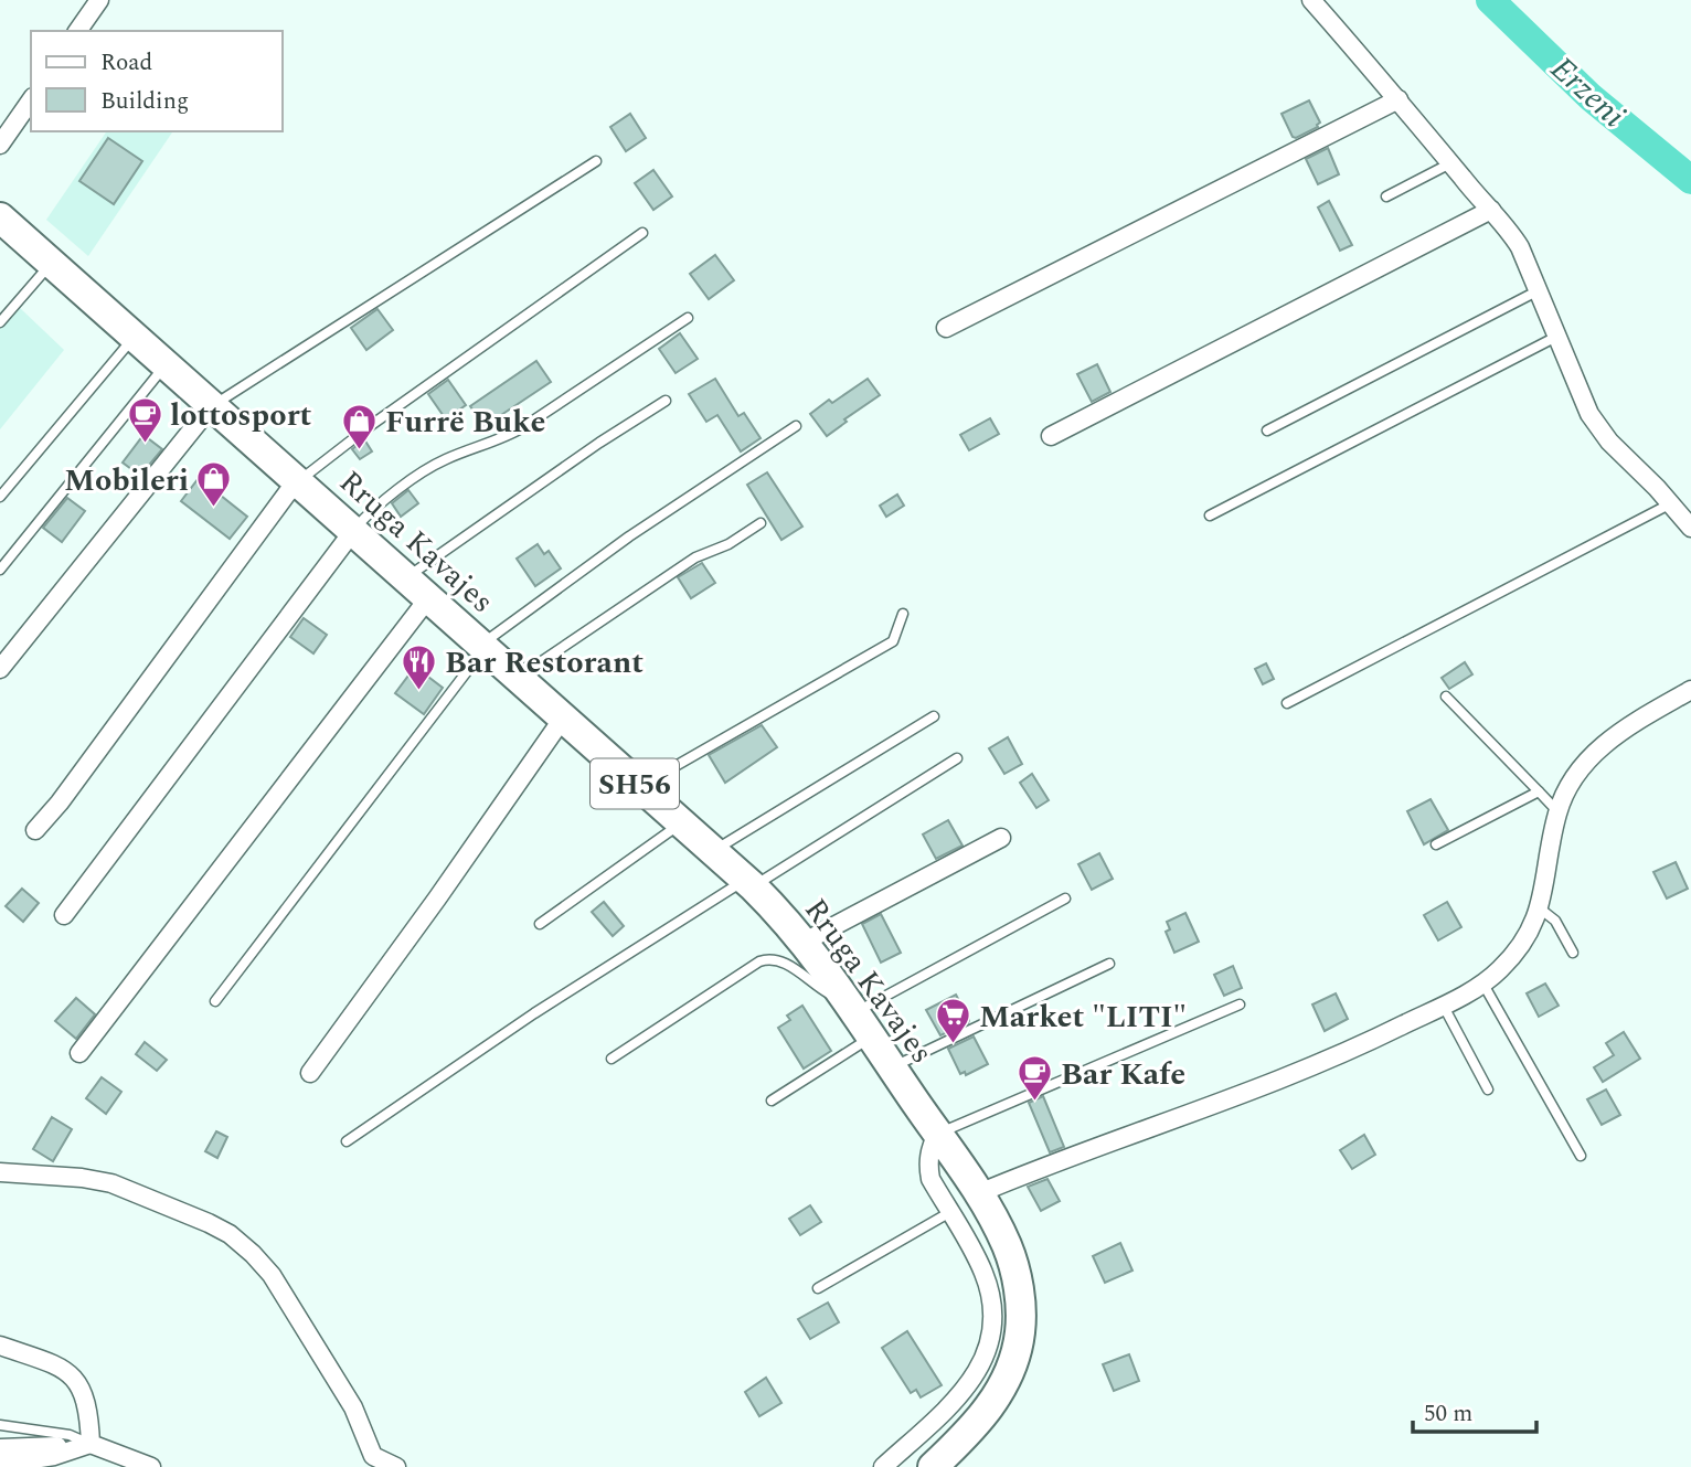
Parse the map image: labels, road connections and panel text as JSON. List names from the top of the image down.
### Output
{
  "streets": {
    "main road": ["Rruga Kavajes", "SH56"]
  },
  "water": ["Erzeni"],
  "places": {
    "cafe": ["lottosport", "Bar Kafe"],
    "shop": ["Furrë Buke", "Mobileri"],
    "restaurant": ["Bar Restorant"],
    "supermarket": ["Market \"LITI\""]
  },
  "legend": ["Road", "Building"],
  "scale_bar": "50 m"
}
